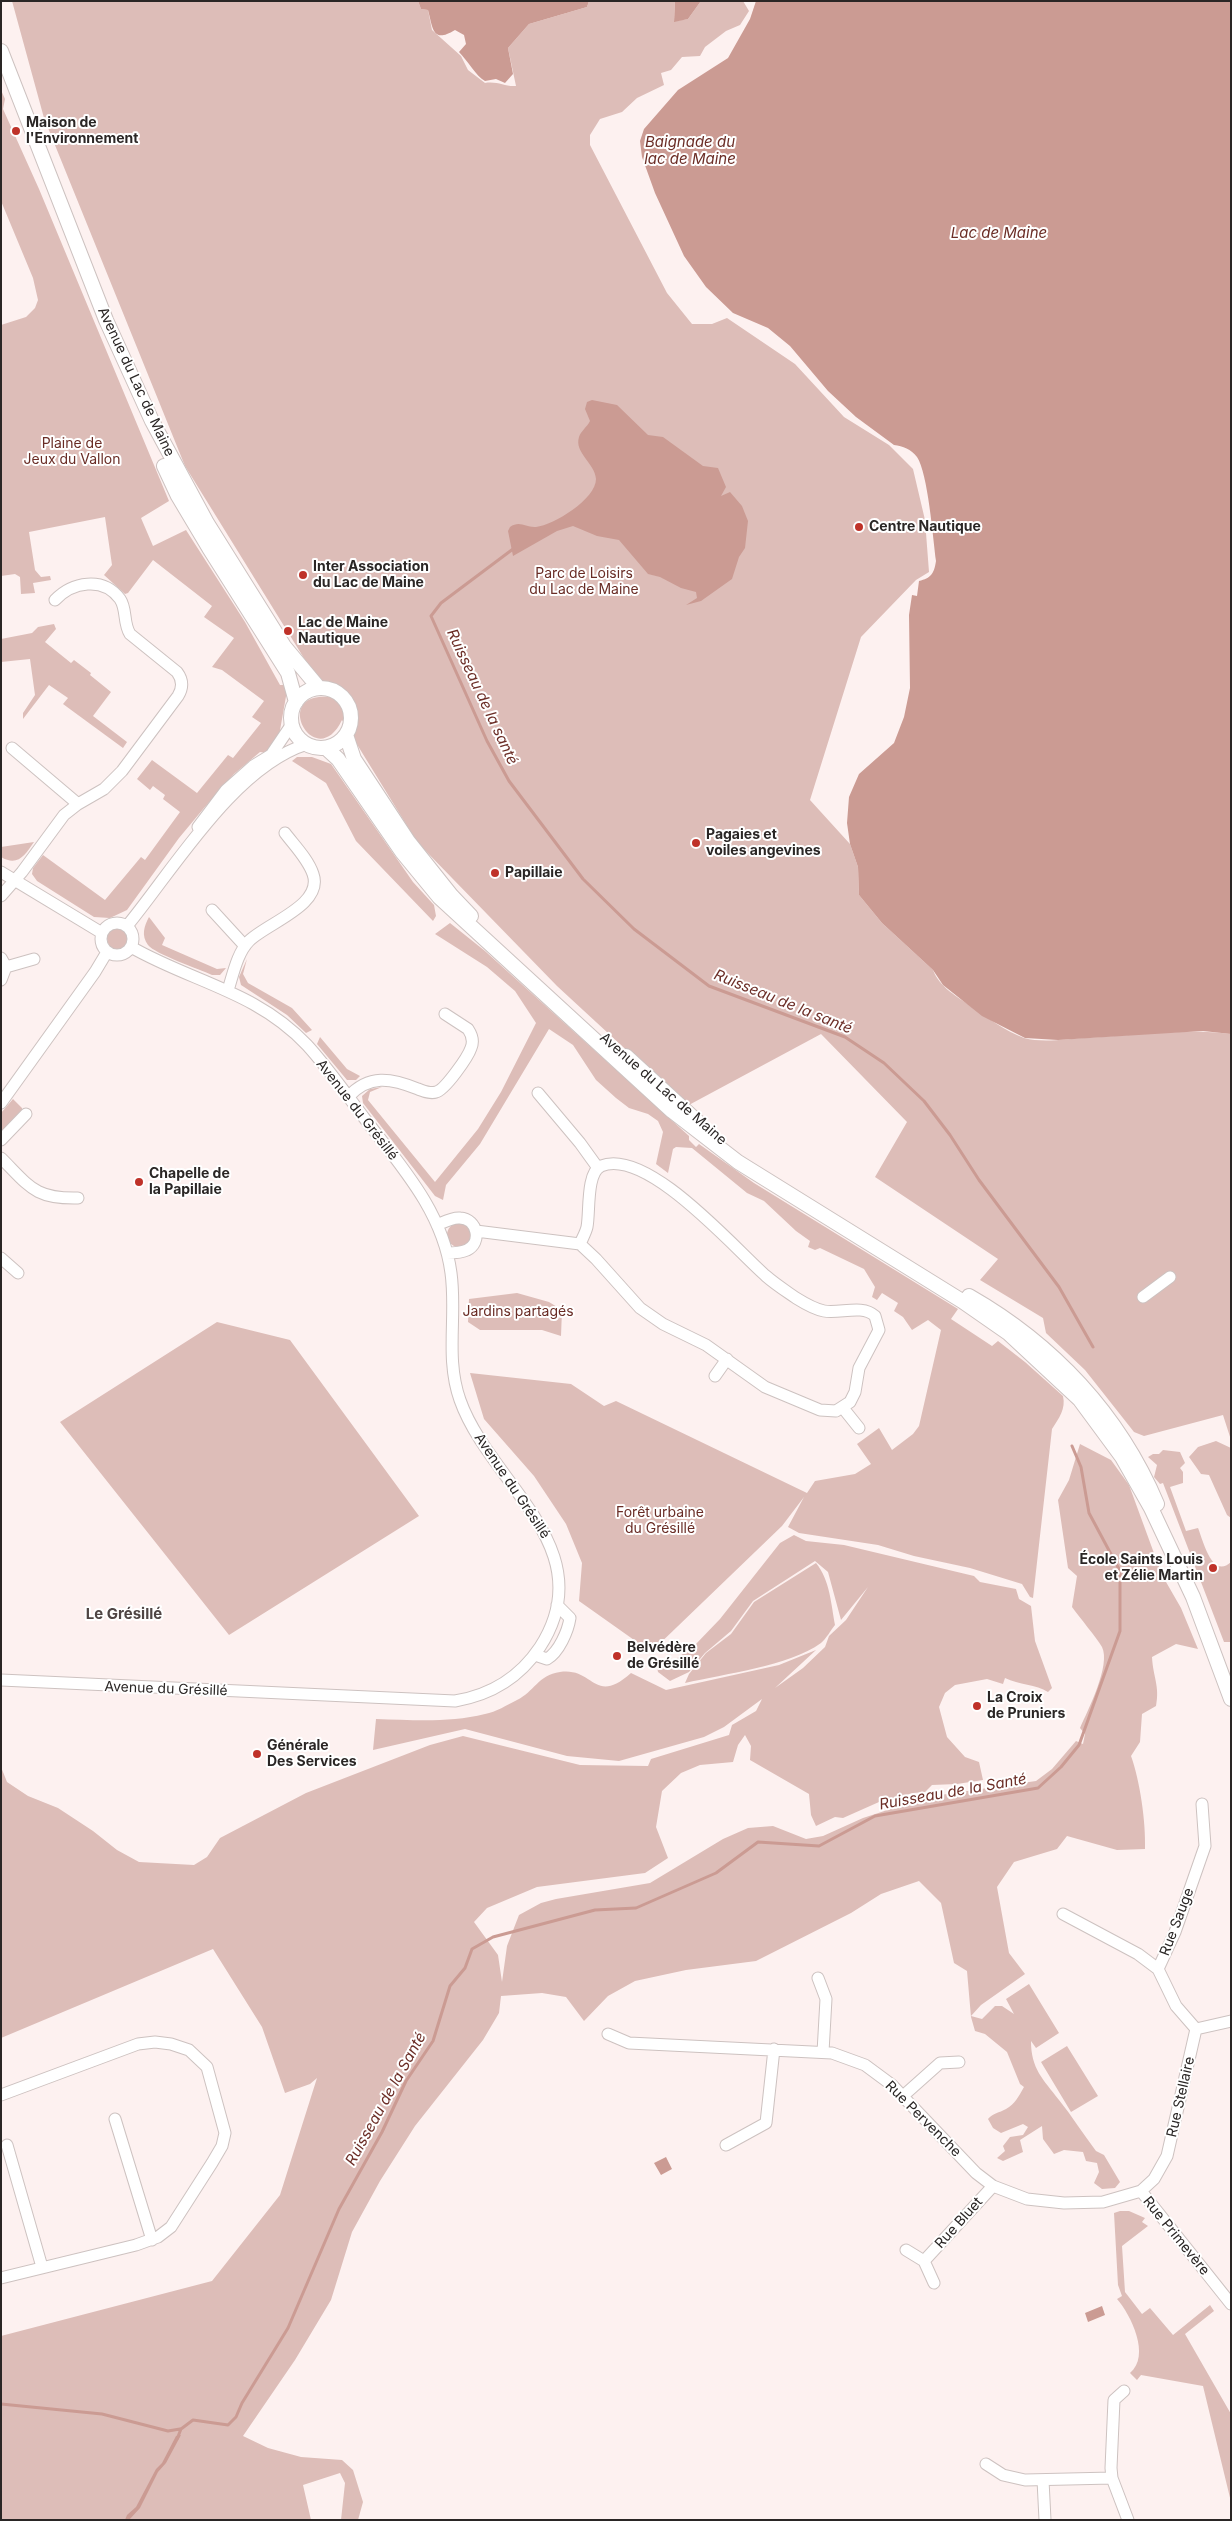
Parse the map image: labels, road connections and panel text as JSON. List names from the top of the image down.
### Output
{
  "streets": {
    "street": [
      "Avenue du Lac de Maine",
      "Avenue du Grésillé",
      "Rue Sauge",
      "Rue Stellaire",
      "Rue Pervenche",
      "Rue Bluet",
      "Rue Primevère"
    ]
  },
  "crossings": [
    ["Rue Sauge", "Rue Stellaire"],
    ["Rue Stellaire", "Rue Pervenche"],
    ["Rue Stellaire", "Rue Primevère"],
    ["Rue Pervenche", "Rue Bluet"],
    ["Rue Pervenche", "Rue Primevère"]
  ],
  "districts": ["Le Grésillé"],
  "water": [
    "Baignade du lac de Maine",
    "Lac de Maine",
    "Ruisseau de la santé",
    "Ruisseau de la Santé"
  ],
  "parks": [
    "Plaine de Jeux du Vallon",
    "Parc de Loisirs du Lac de Maine",
    "Jardins partagés",
    "Forêt urbaine du Grésillé"
  ],
  "places": [
    "Maison de l'Environnement",
    "Centre Nautique",
    "Inter Association du Lac de Maine",
    "Lac de Maine Nautique",
    "Pagaies et voiles angevines",
    "Papillaie",
    "Chapelle de la Papillaie",
    "École Saints Louis et Zélie Martin",
    "Belvédère de Grésillé",
    "La Croix de Pruniers",
    "Générale Des Services"
  ]
}
